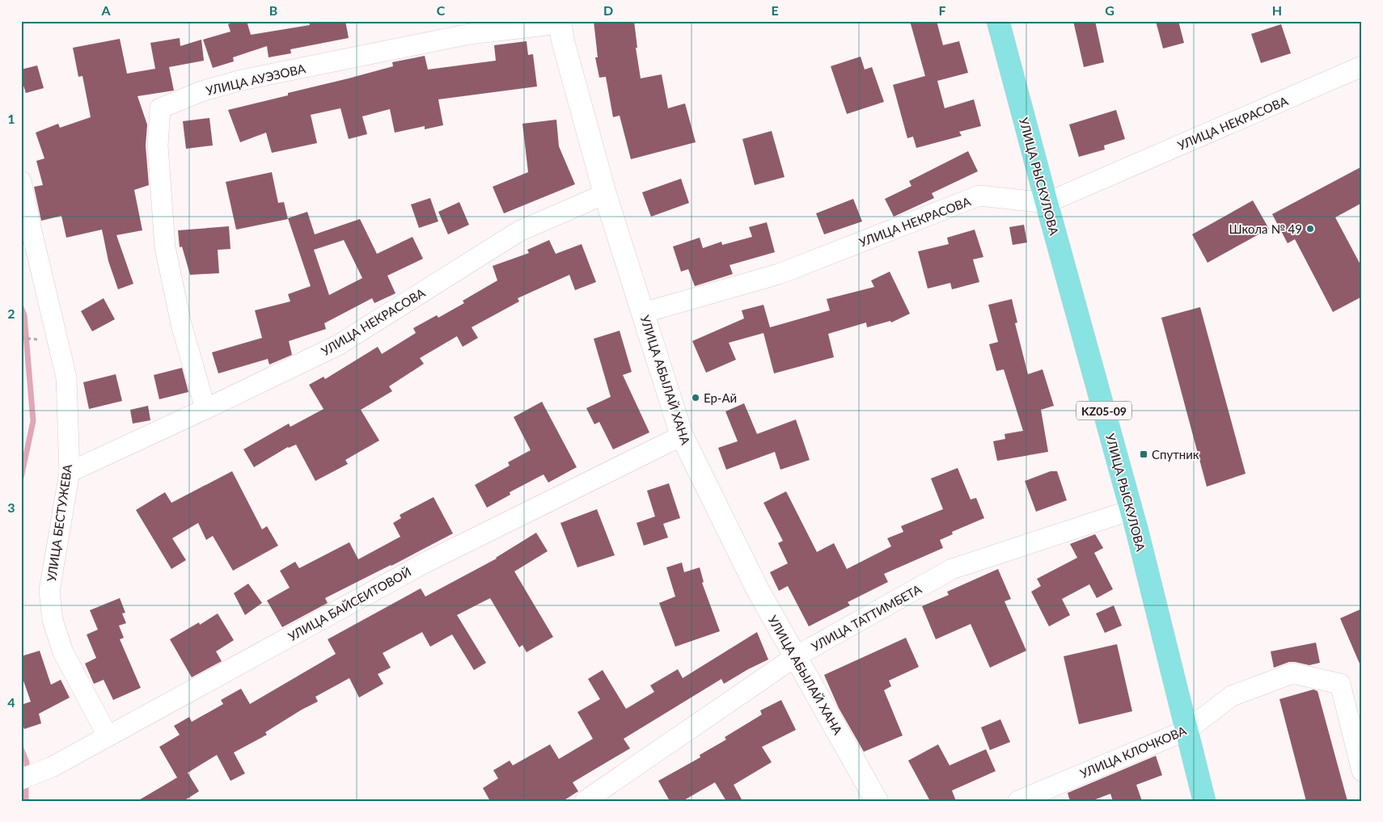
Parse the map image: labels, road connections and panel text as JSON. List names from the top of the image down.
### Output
{
  "streets": {
    "main road": ["УЛИЦА РЫСКУЛОВА", "KZ05-09"],
    "street": [
      "УЛИЦА АУЭЗОВА",
      "УЛИЦА НЕКРАСОВА",
      "УЛИЦА АБЫЛАЙ ХАНА",
      "УЛИЦА БЕСТУЖЕВА",
      "УЛИЦА БАЙСЕИТОВОЙ",
      "УЛИЦА ТАТТИМБЕТА",
      "УЛИЦА КЛОЧКОВА"
    ]
  },
  "crossings": [
    ["УЛИЦА АУЭЗОВА", "УЛИЦА НЕКРАСОВА"],
    ["УЛИЦА АУЭЗОВА", "УЛИЦА АБЫЛАЙ ХАНА"],
    ["УЛИЦА НЕКРАСОВА", "УЛИЦА РЫСКУЛОВА"],
    ["УЛИЦА НЕКРАСОВА", "УЛИЦА АБЫЛАЙ ХАНА"],
    ["УЛИЦА НЕКРАСОВА", "УЛИЦА БЕСТУЖЕВА"],
    ["УЛИЦА РЫСКУЛОВА", "УЛИЦА ТАТТИМБЕТА"],
    ["УЛИЦА РЫСКУЛОВА", "УЛИЦА КЛОЧКОВА"],
    ["УЛИЦА АБЫЛАЙ ХАНА", "УЛИЦА БАЙСЕИТОВОЙ"],
    ["УЛИЦА АБЫЛАЙ ХАНА", "УЛИЦА ТАТТИМБЕТА"],
    ["УЛИЦА БЕСТУЖЕВА", "УЛИЦА БАЙСЕИТОВОЙ"]
  ],
  "places": {
    "other": ["Школа № 49", "Ер-Ай"],
    "transit": ["Спутник"]
  },
  "grid": {
    "columns": [
      "A",
      "B",
      "C",
      "D",
      "E",
      "F",
      "G",
      "H"
    ],
    "rows": [
      "1",
      "2",
      "3",
      "4"
    ]
  }
}
